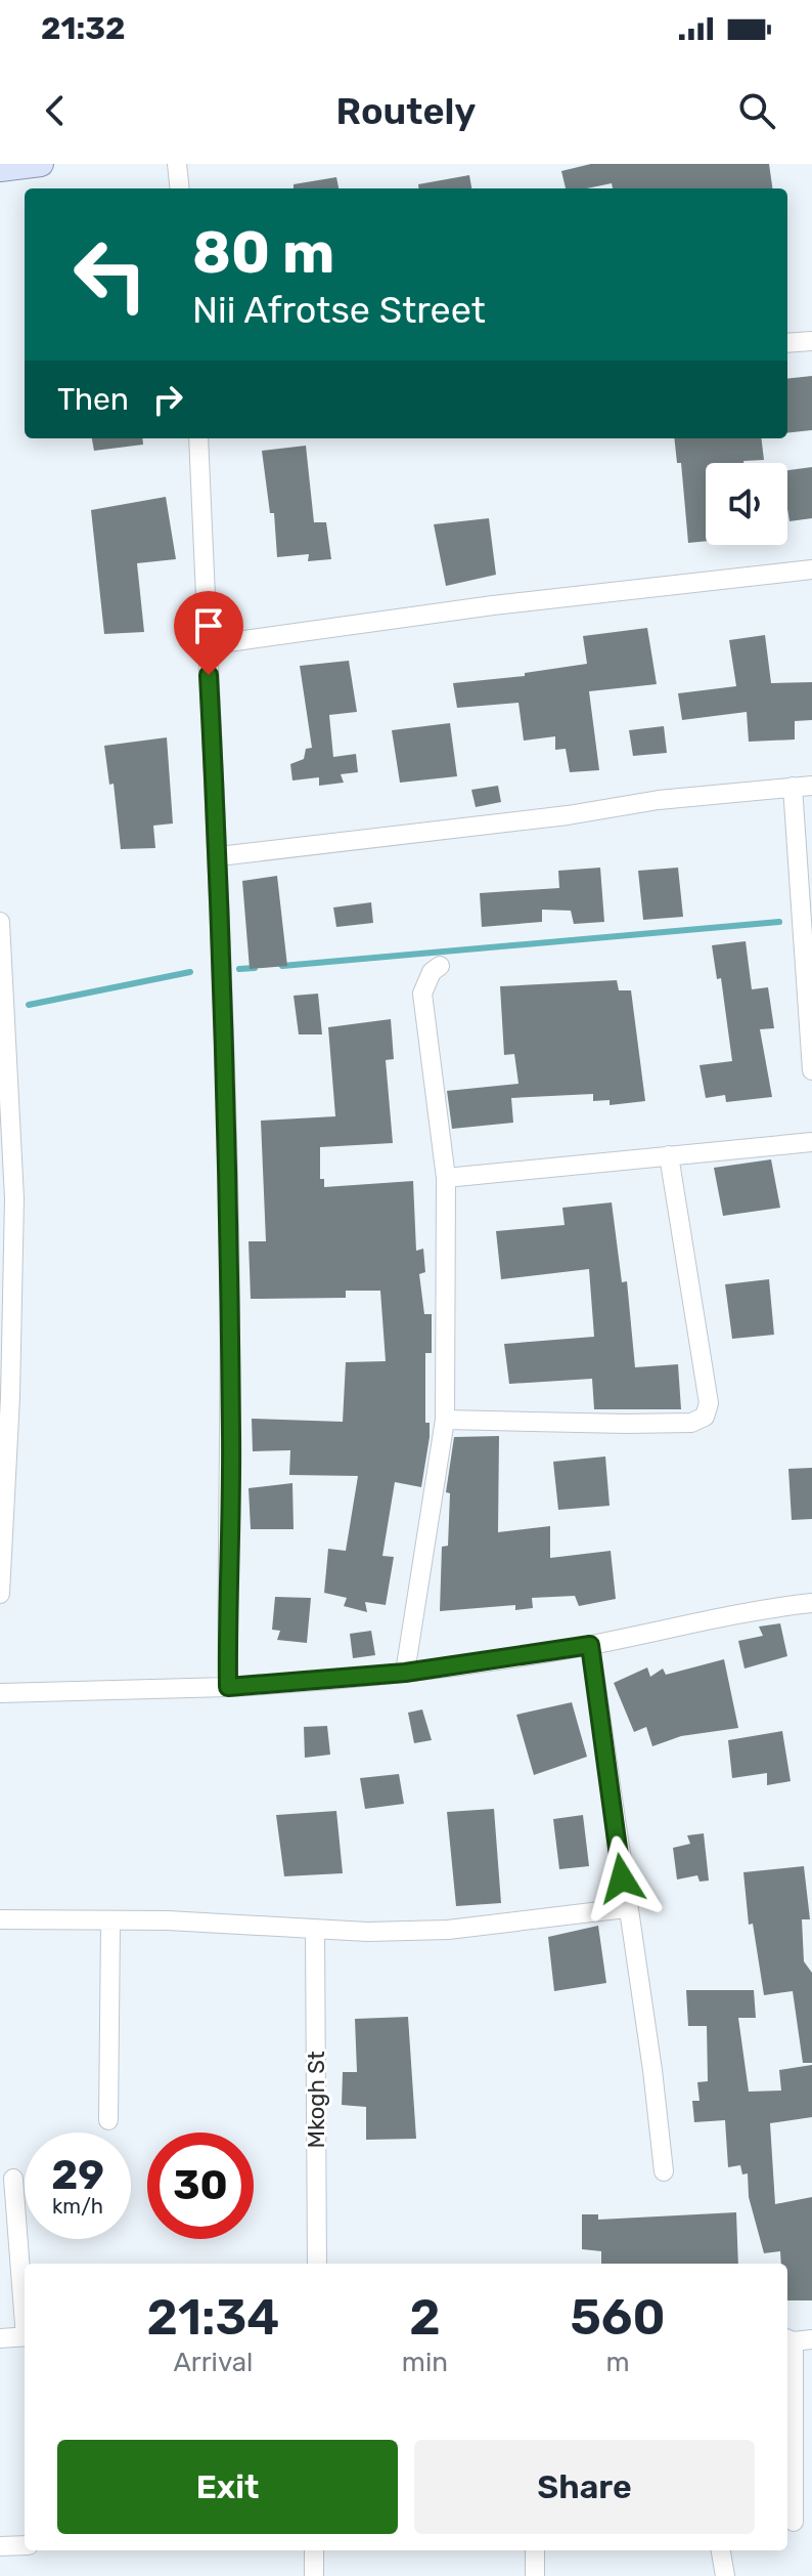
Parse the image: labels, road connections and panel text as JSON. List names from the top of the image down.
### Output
{
  "streets": {
    "street": ["Mkogh St"]
  },
  "page": {
    "status": "21:32",
    "header": "Routely",
    "turn": ["80 m", "Nii Afrotse Street"],
    "then": "Then",
    "speed": "29 km/h",
    "limit": "30",
    "eta": [
      "21:34",
      "Arrival",
      "2",
      "min",
      "560",
      "m"
    ],
    "buttons": ["Exit", "Share"]
  }
}
